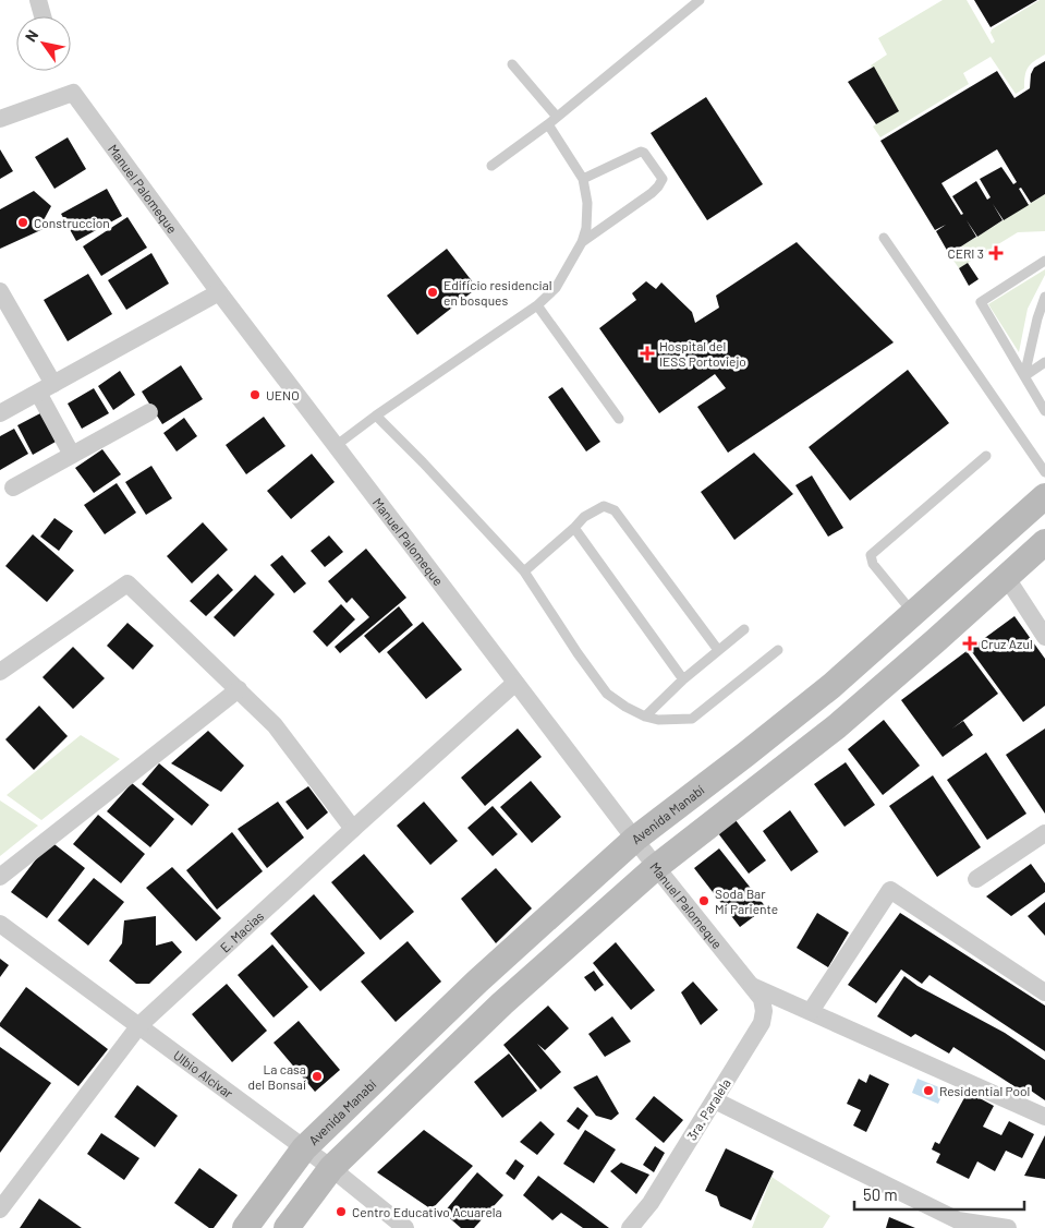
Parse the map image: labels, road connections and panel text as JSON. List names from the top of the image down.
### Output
{
  "streets": {
    "main road": ["Avenida Manabí"],
    "street": [
      "Manuel Palomeque",
      "E. Macias",
      "Ulbio Alcívar",
      "3ra. Paralela"
    ]
  },
  "crossings": [
    ["Manuel Palomeque", "Avenida Manabí"],
    ["Manuel Palomeque", "E. Macias"],
    ["Manuel Palomeque", "3ra. Paralela"],
    ["Avenida Manabí", "Ulbio Alcívar"],
    ["E. Macias", "Ulbio Alcívar"]
  ],
  "places": {
    "other": [
      "Construccion",
      "Edificio residencial en bosques",
      "UENO",
      "Soda Bar Mi Pariente",
      "La casa del Bonsai",
      "Residential Pool",
      "Centro Educativo Acuarela"
    ],
    "health": ["CERI 3", "Hospital del IESS Portoviejo", "Cruz Azul"]
  },
  "scale_bar": "50 m",
  "north": "top left"
}
